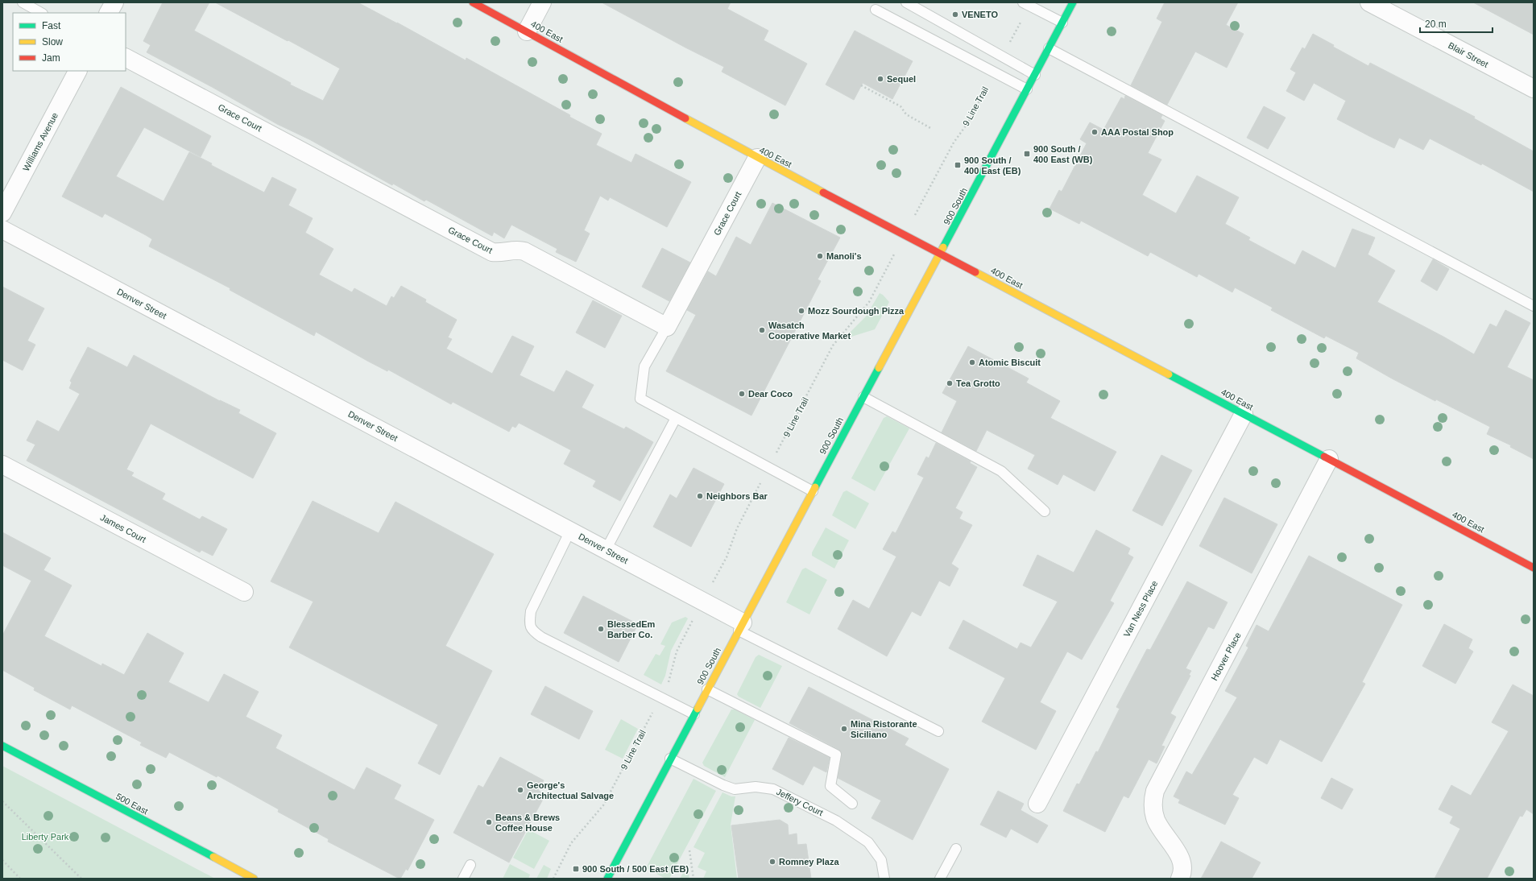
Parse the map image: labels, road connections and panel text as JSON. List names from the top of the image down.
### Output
{
  "streets": {
    "street": [
      "400 East",
      "Blair Street",
      "Grace Court",
      "Williams Avenue",
      "900 South",
      "Denver Street",
      "James Court",
      "Van Ness Place",
      "Hoover Place",
      "500 East"
    ],
    "lane": ["Jeffery Court"],
    "path": ["9 Line Trail"]
  },
  "crossings": [
    ["400 East", "Grace Court"],
    ["400 East", "900 South"],
    ["400 East", "Van Ness Place"],
    ["400 East", "Hoover Place"],
    ["900 South", "Denver Street"],
    ["900 South", "Jeffery Court"]
  ],
  "parks": ["Liberty Park"],
  "places": {
    "other": [
      "VENETO",
      "Sequel",
      "AAA Postal Shop",
      "Manoli's",
      "Mozz Sourdough Pizza",
      "Wasatch Cooperative Market",
      "Atomic Biscuit",
      "Tea Grotto",
      "Dear Coco",
      "Neighbors Bar",
      "BlessedEm Barber Co.",
      "Mina Ristorante Siciliano",
      "George's Architectual Salvage",
      "Beans & Brews Coffee House",
      "Romney Plaza"
    ],
    "transit": ["900 South / 400 East (WB)", "900 South / 400 East (EB)", "900 South / 500 East (EB)"]
  },
  "legend": ["Fast", "Slow", "Jam"],
  "scale_bar": "20 m"
}
